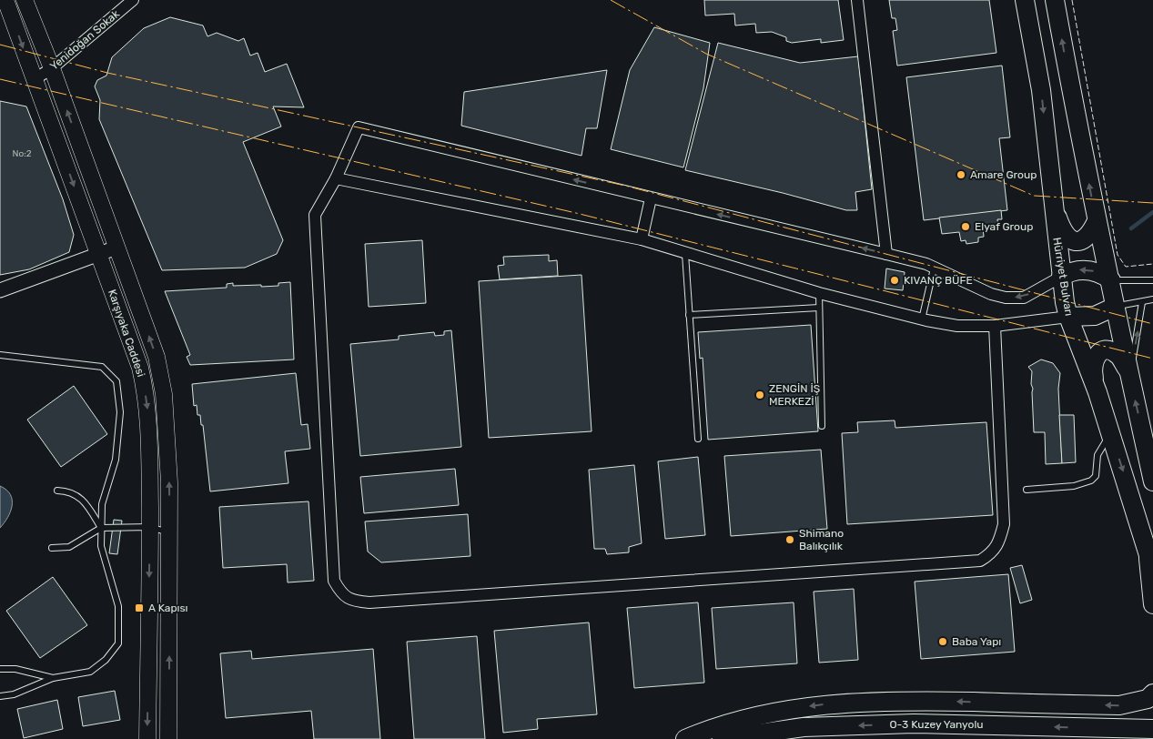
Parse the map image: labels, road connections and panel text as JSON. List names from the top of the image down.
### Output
{
  "streets": {
    "main road": ["Hürriyet Bulvarı", "Karşıyaka Caddesi", "O-3 Kuzey Yanyolu"],
    "street": ["Yenidoğan Sokak"]
  },
  "crossings": [
    ["Yenidoğan Sokak", "Karşıyaka Caddesi"]
  ],
  "places": {
    "other": [
      "Amare Group",
      "Elyaf Group",
      "KIVANÇ BÜFE",
      "ZENGİN İŞ MERKEZİ",
      "Shimano Balıkçılık",
      "Baba Yapı"
    ],
    "transit": ["A Kapısı"]
  },
  "house_numbers": ["No:2"]
}
